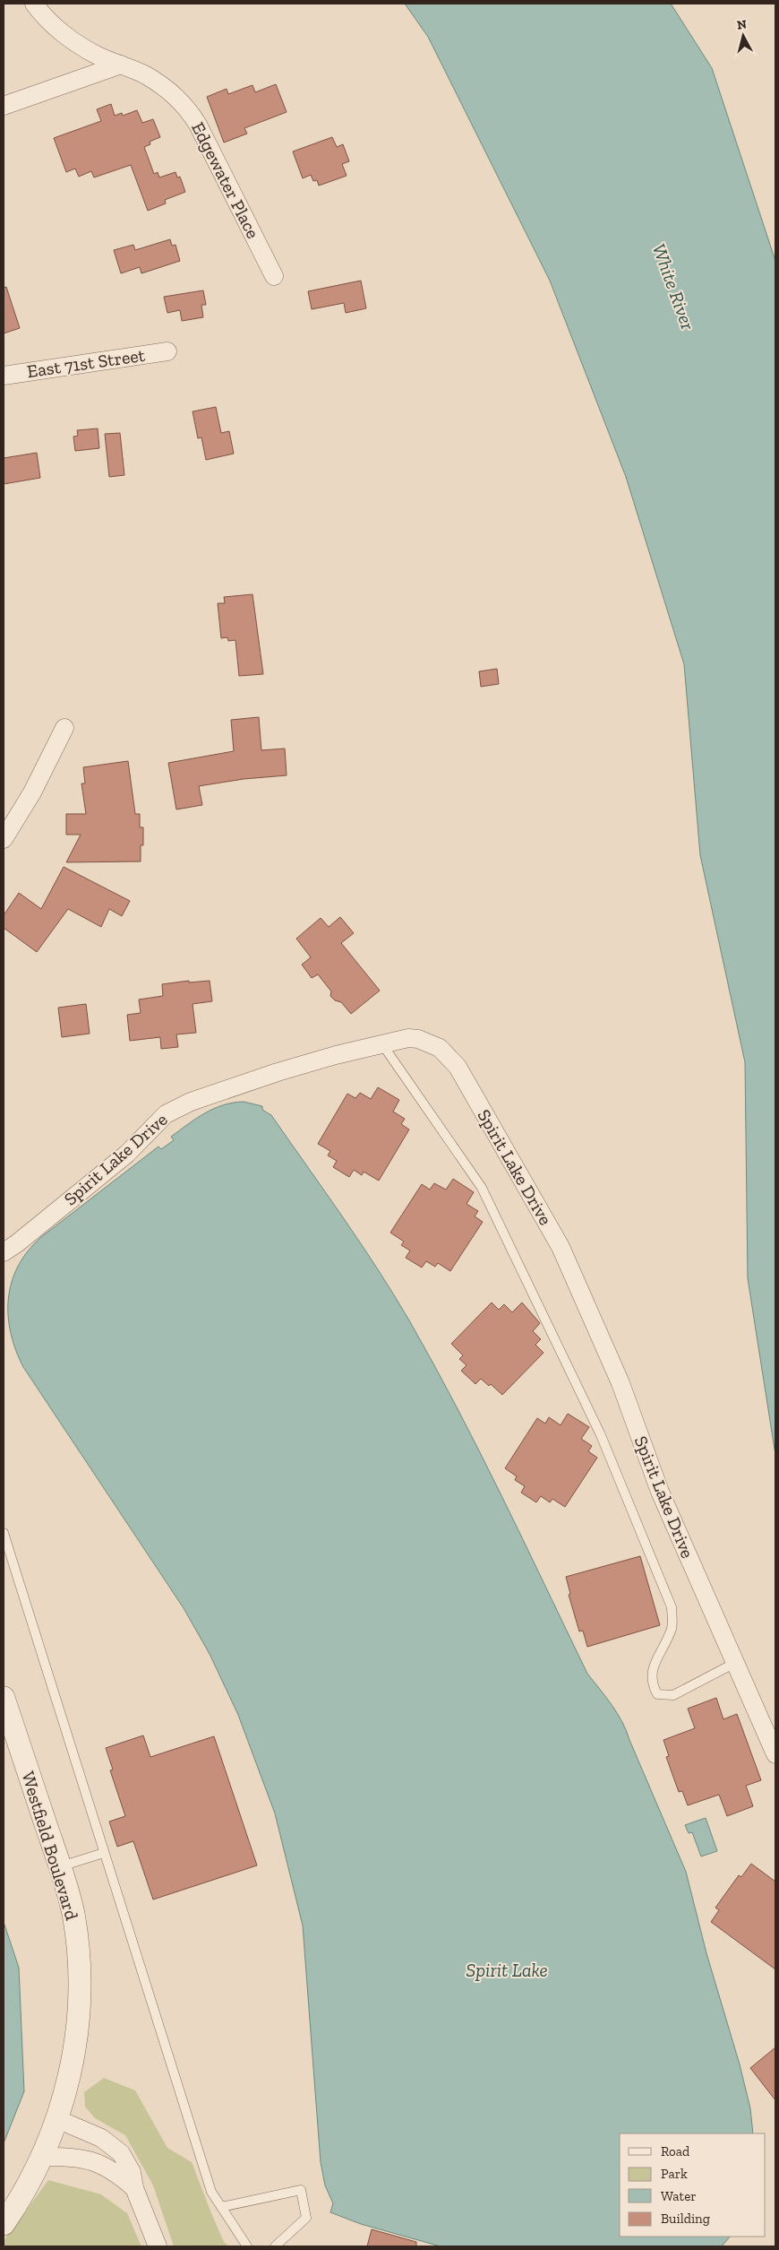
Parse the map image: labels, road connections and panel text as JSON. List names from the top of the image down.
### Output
{
  "streets": {
    "street": [
      "Edgewater Place",
      "East 71st Street",
      "Spirit Lake Drive",
      "Westfield Boulevard"
    ]
  },
  "water": ["White River", "Spirit Lake"],
  "legend": [
    "Road",
    "Park",
    "Water",
    "Building"
  ],
  "north": "top"
}
